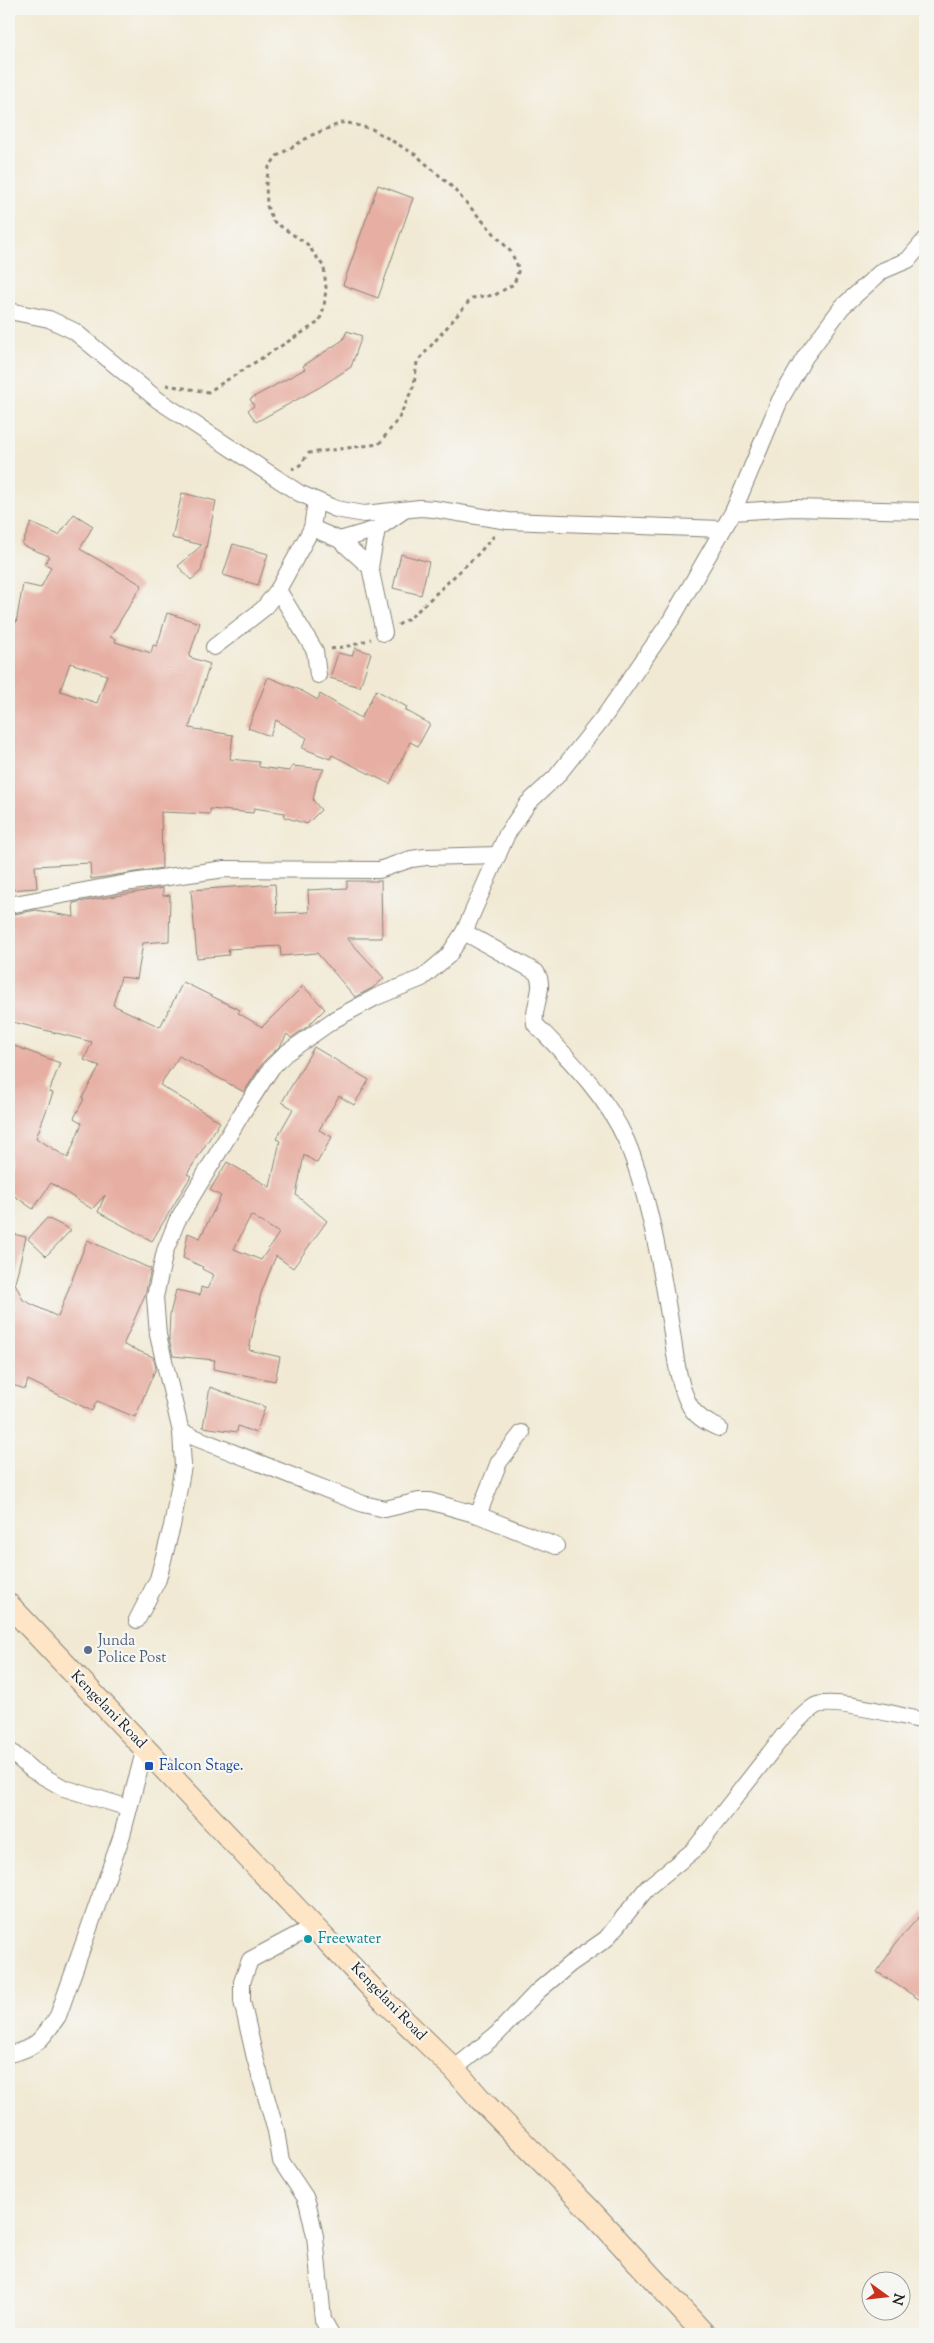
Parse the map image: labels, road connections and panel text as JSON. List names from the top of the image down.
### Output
{
  "streets": {
    "main road": ["Kengelani Road"]
  },
  "places": {
    "other": ["Junda Police Post", "Freewater"],
    "transit": ["Falcon Stage."]
  },
  "north": "right"
}
